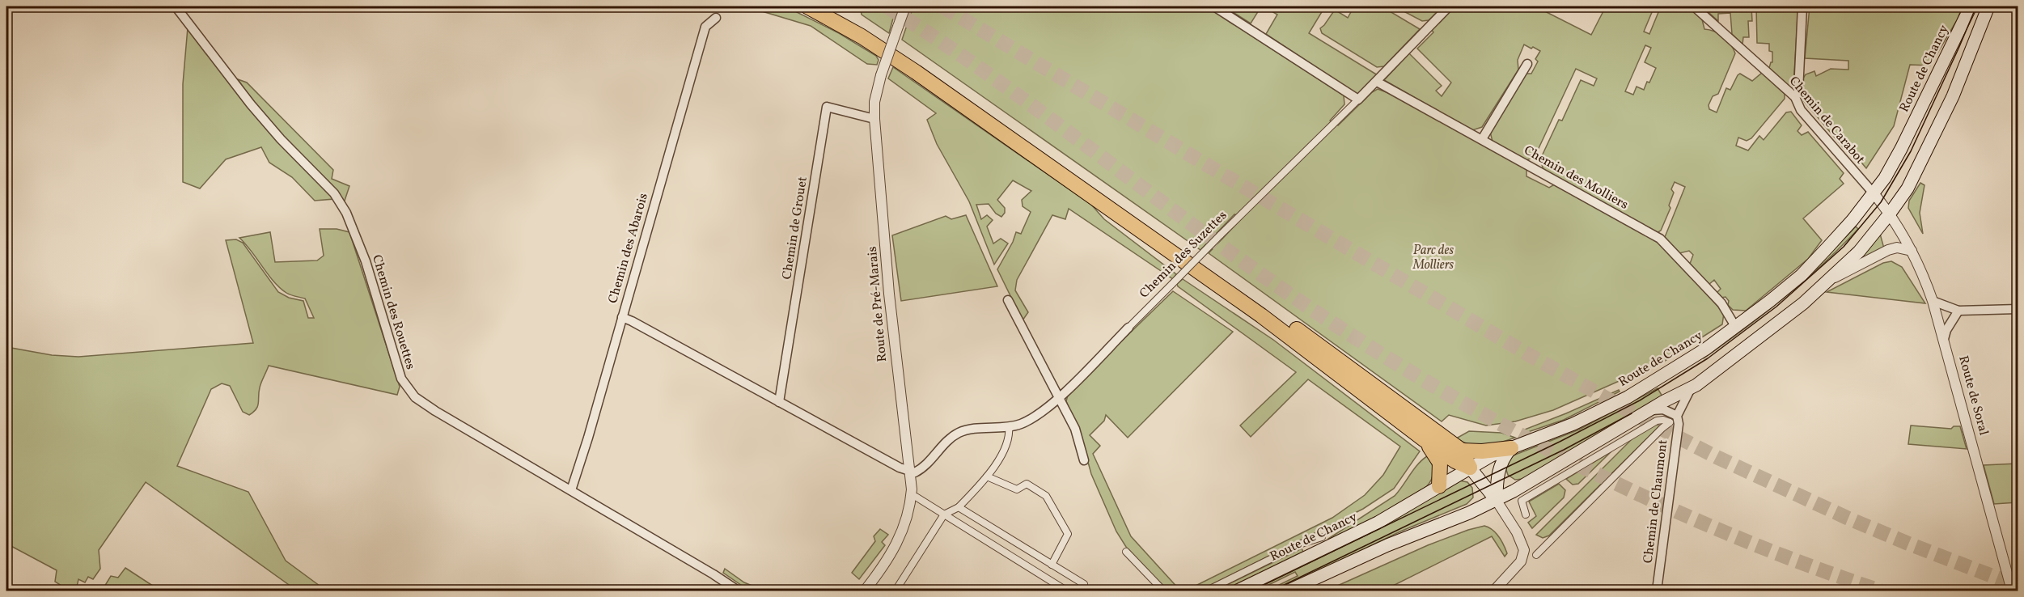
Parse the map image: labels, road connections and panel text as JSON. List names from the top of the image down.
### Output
{
  "streets": {
    "main road": ["Route de Chancy"],
    "street": [
      "Chemin de Carabot",
      "Chemin des Molliers",
      "Chemin de Grouet",
      "Chemin des Abarois",
      "Chemin des Suzettes",
      "Route de Pré-Marais",
      "Chemin des Rouettes",
      "Route de Soral",
      "Chemin de Chaumont"
    ]
  },
  "crossings": [
    ["Route de Chancy", "Chemin de Carabot"],
    ["Route de Chancy", "Chemin des Molliers"],
    ["Route de Chancy", "Route de Soral"],
    ["Chemin de Carabot", "Route de Soral"],
    ["Chemin des Molliers", "Chemin des Suzettes"],
    ["Chemin de Grouet", "Route de Pré-Marais"],
    ["Chemin des Abarois", "Chemin des Rouettes"],
    ["Chemin des Suzettes", "Route de Pré-Marais"]
  ],
  "parks": ["Parc des Molliers"]
}
